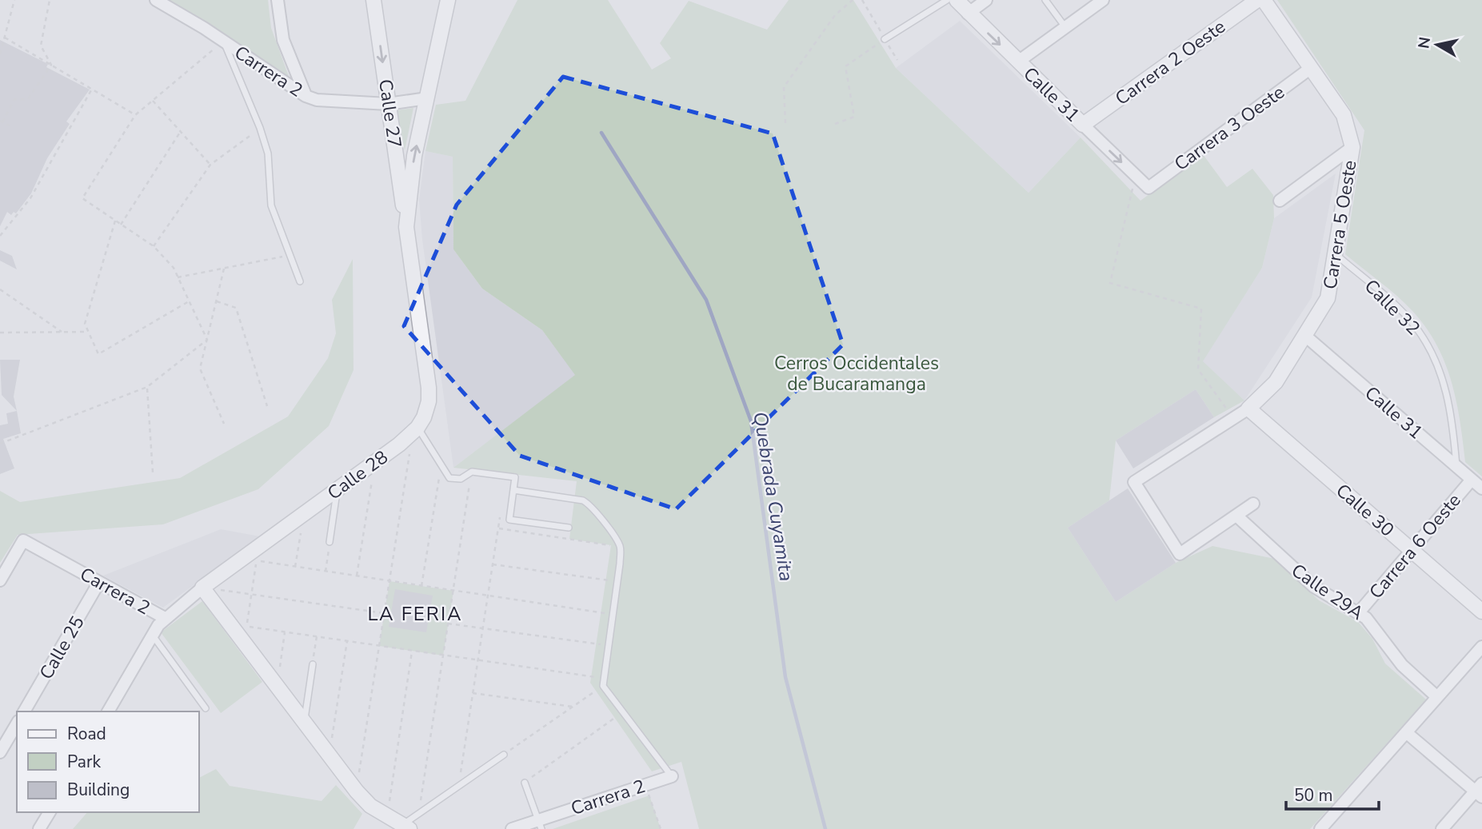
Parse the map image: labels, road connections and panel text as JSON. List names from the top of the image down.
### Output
{
  "streets": {
    "street": [
      "Carrera 2 Oeste",
      "Carrera 2",
      "Calle 31",
      "Calle 27",
      "Carrera 3 Oeste",
      "Carrera 5 Oeste",
      "Calle 28",
      "Calle 30",
      "Carrera 6 Oeste",
      "Calle 29A",
      "Calle 25"
    ],
    "lane": ["Calle 32"]
  },
  "crossings": [
    ["Carrera 2 Oeste", "Calle 31"],
    ["Carrera 2", "Calle 27"],
    ["Carrera 2", "Calle 28"],
    ["Carrera 2", "Calle 25"],
    ["Calle 31", "Carrera 3 Oeste"],
    ["Calle 31", "Carrera 5 Oeste"],
    ["Calle 31", "Calle 32"],
    ["Calle 31", "Carrera 6 Oeste"],
    ["Calle 27", "Calle 28"],
    ["Carrera 5 Oeste", "Calle 32"],
    ["Carrera 5 Oeste", "Calle 30"],
    ["Carrera 5 Oeste", "Calle 29A"],
    ["Calle 30", "Carrera 6 Oeste"],
    ["Carrera 6 Oeste", "Calle 29A"]
  ],
  "districts": ["LA FERIA"],
  "water": ["Quebrada Cuyamita"],
  "parks": ["Cerros Occidentales de Bucaramanga"],
  "legend": ["Road", "Park", "Building"],
  "scale_bar": "50 m",
  "north": "left"
}
